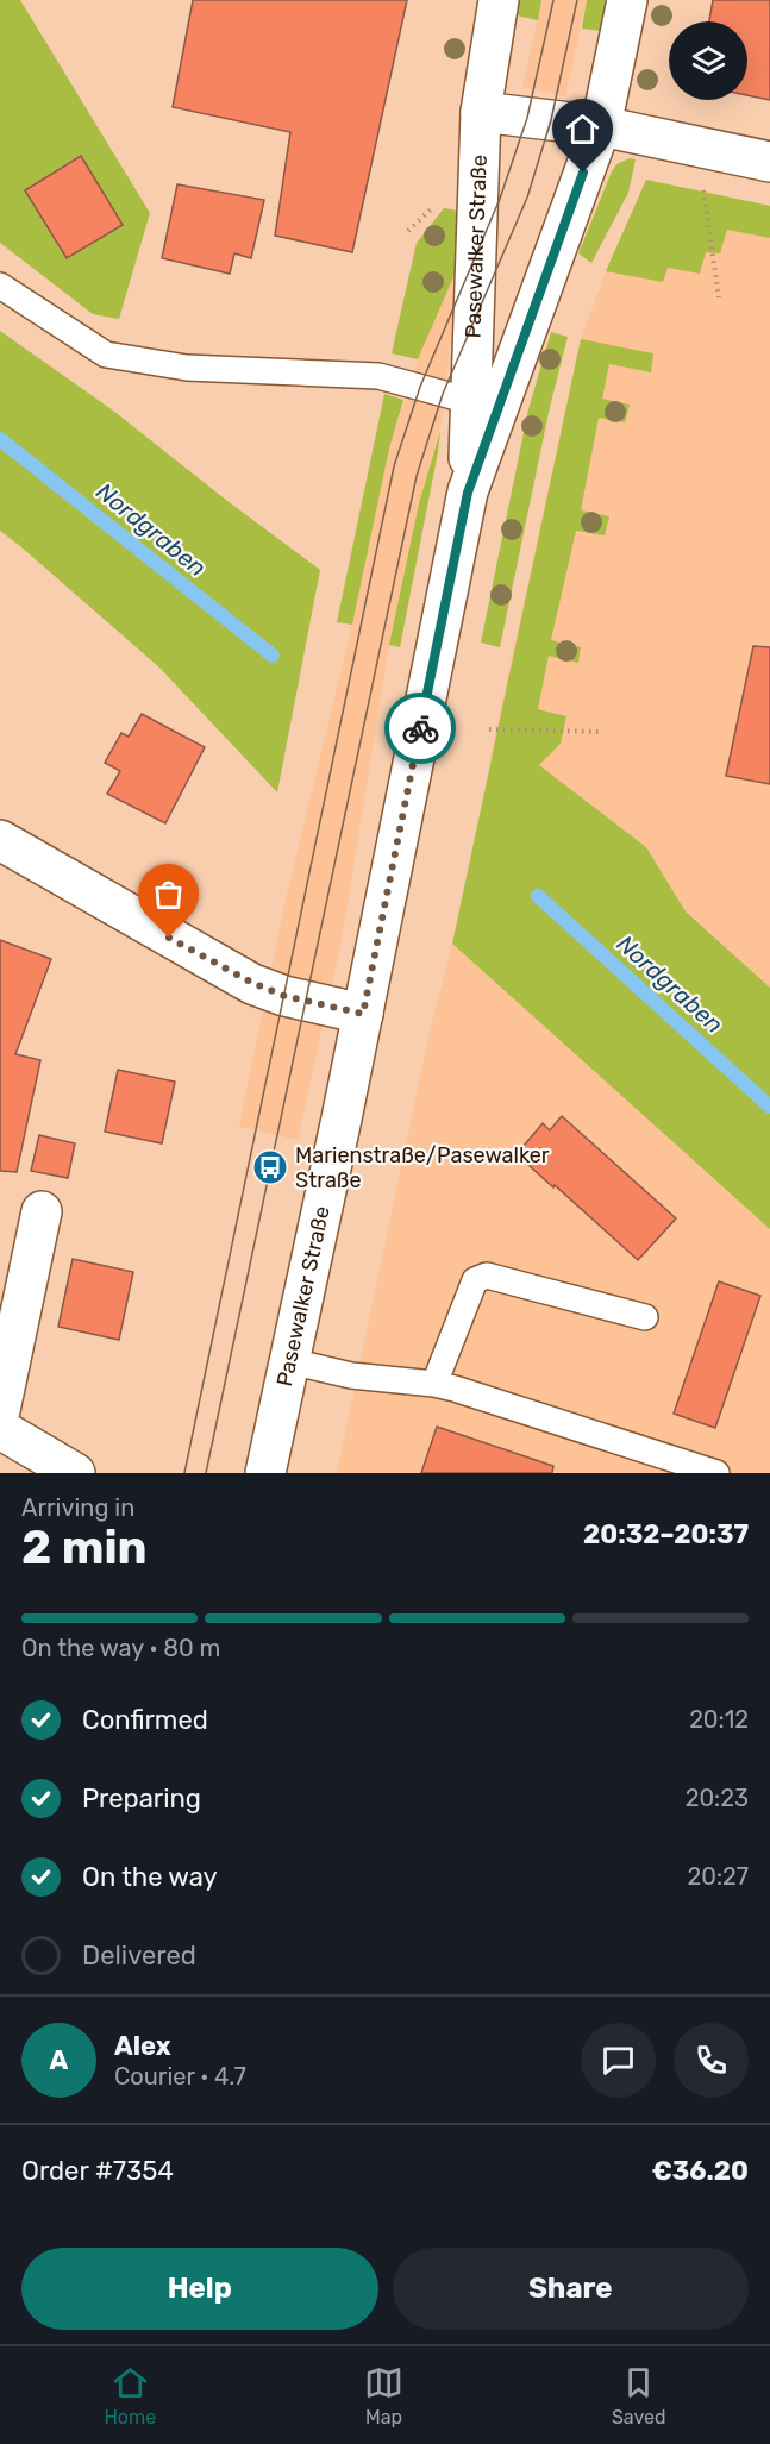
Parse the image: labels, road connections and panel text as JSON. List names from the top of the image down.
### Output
{
  "streets": {
    "main road": ["Pasewalker Straße"]
  },
  "water": ["Nordgraben"],
  "places": {
    "bus stop": ["Marienstraße/Pasewalker Straße"]
  },
  "page": {
    "heading": ["2 min", "Arriving in", "20:32–20:37"],
    "panel": [
      "Alex",
      "Courier · 4.7",
      "Order #7354",
      "€36.20"
    ],
    "bar": "On the way · 80 m",
    "list": [
      ["Confirmed", "20:12"],
      ["Preparing", "20:23"],
      ["On the way", "20:27"],
      "Delivered"
    ],
    "round": "A",
    "buttons": ["Help", "Share"],
    "tabs": ["Home", "Map", "Saved"]
  }
}
